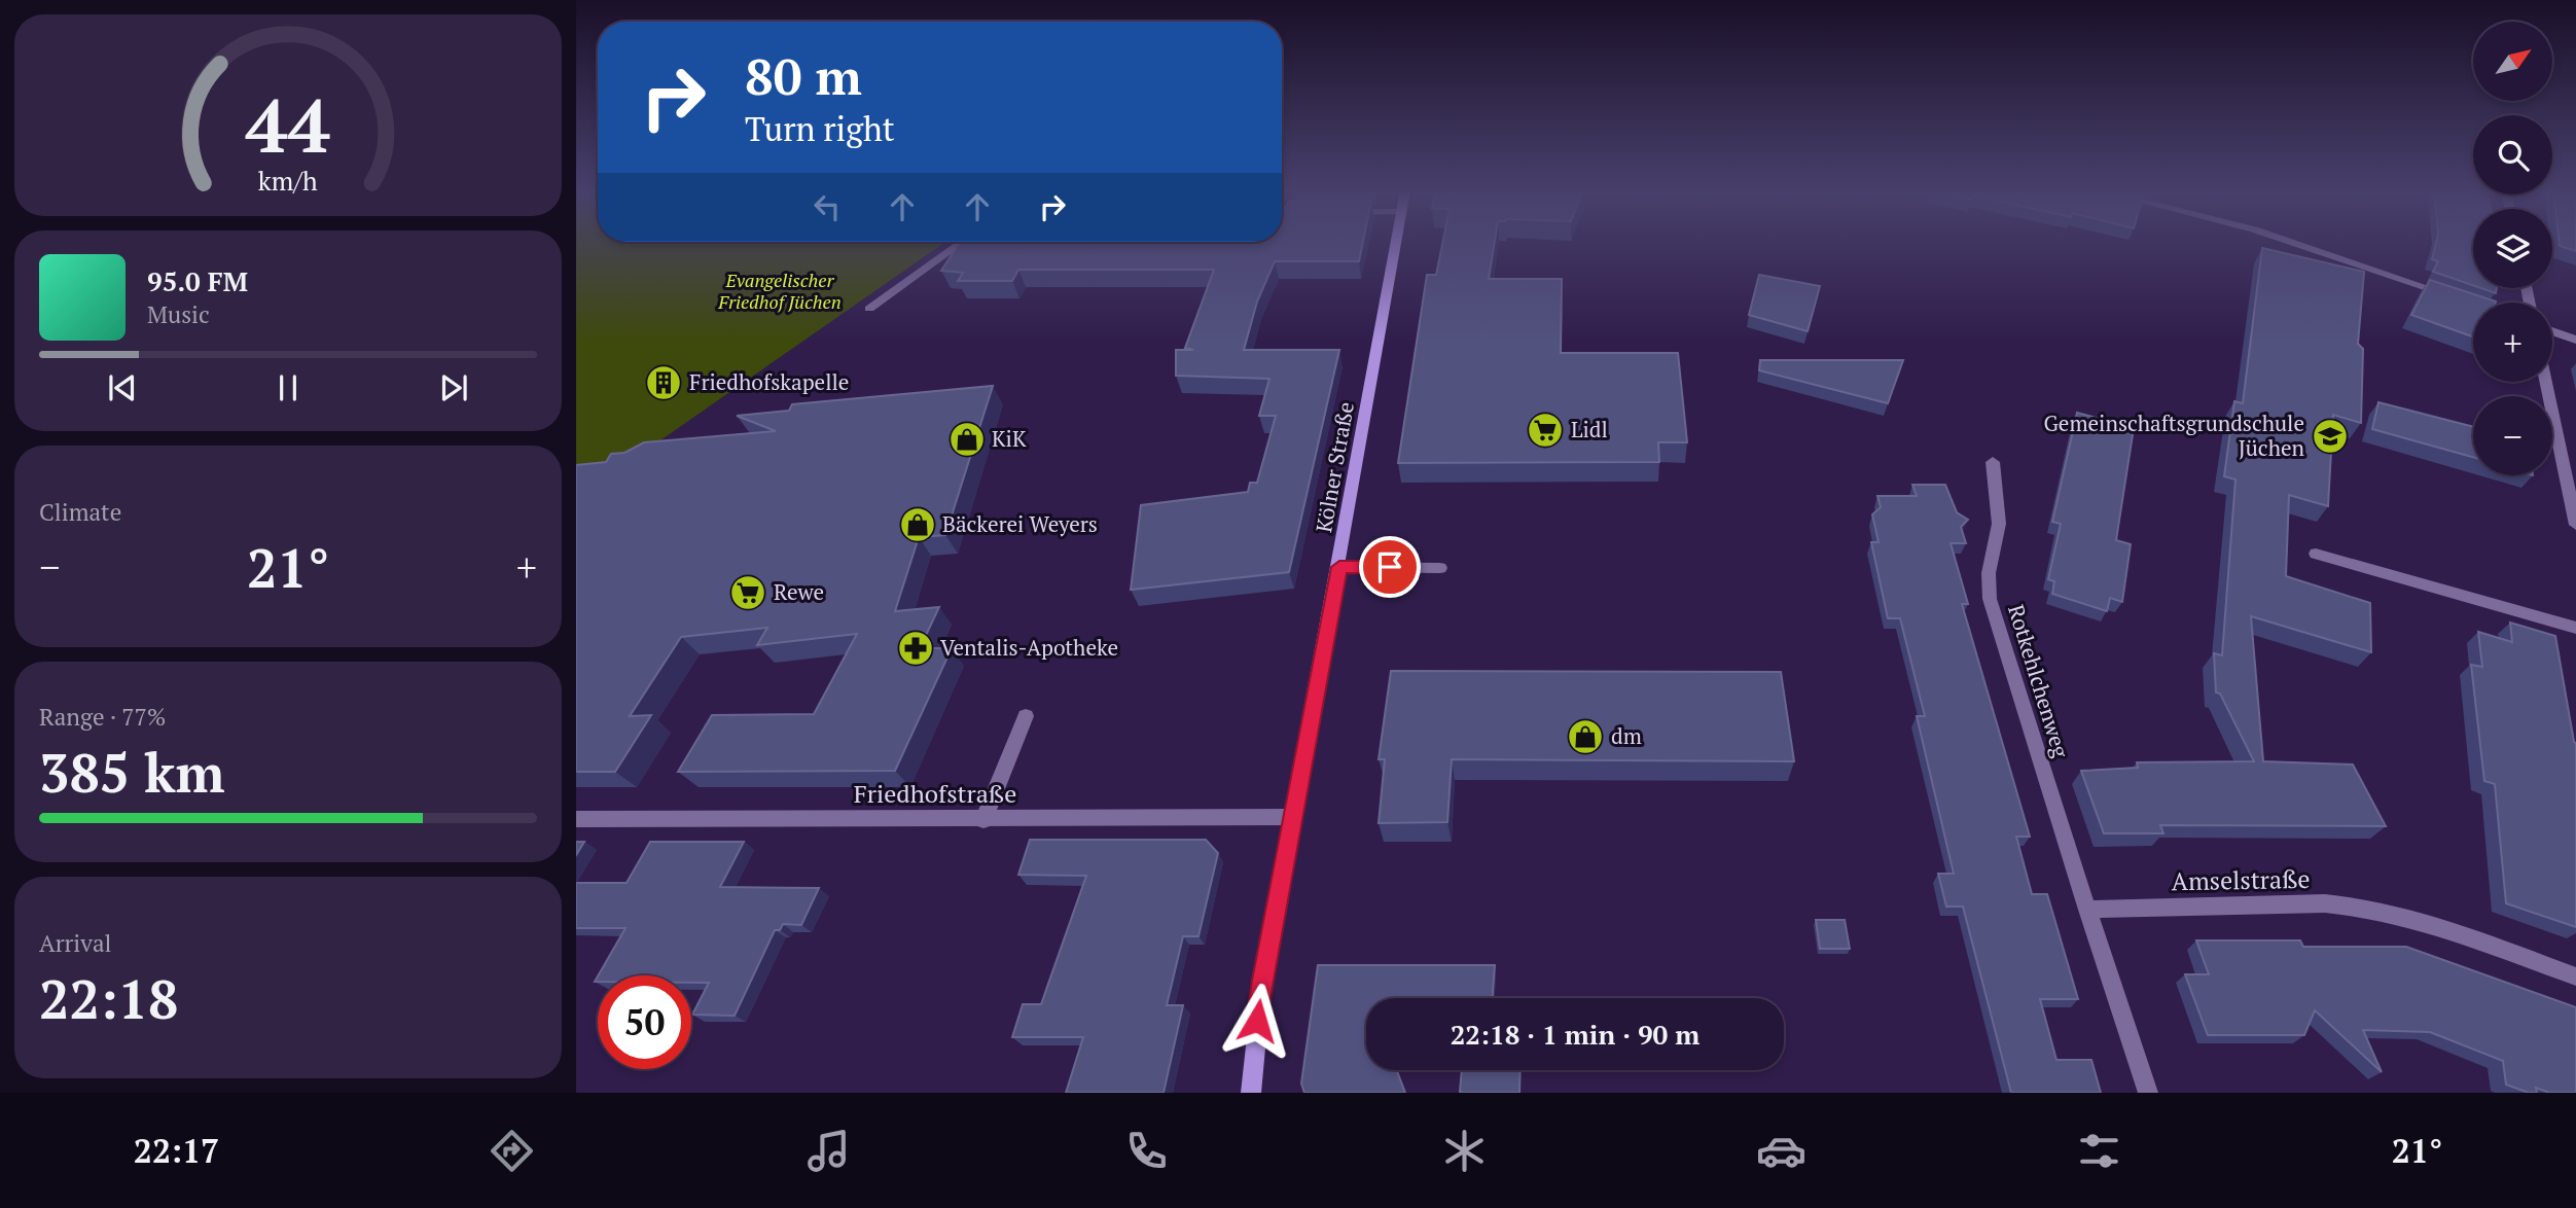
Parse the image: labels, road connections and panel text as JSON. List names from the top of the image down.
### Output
{
  "streets": {
    "main road": ["Kölner Straße"],
    "street": ["Rotkehlchenweg", "Friedhofstraße", "Amselstraße"]
  },
  "crossings": [
    ["Kölner Straße", "Friedhofstraße"],
    ["Rotkehlchenweg", "Amselstraße"]
  ],
  "parks": ["Evangelischer Friedhof Jüchen"],
  "places": {
    "building": ["Friedhofskapelle"],
    "supermarket": ["Lidl", "Rewe"],
    "school or university": ["Gemeinschaftsgrundschule Jüchen"],
    "shop": ["KiK", "Bäckerei Weyers", "dm"],
    "pharmacy": ["Ventalis-Apotheke"]
  },
  "north": "top right",
  "page": {
    "map_buttons": ["+", "−"],
    "turn": ["80 m", "Turn right"],
    "song": ["95.0 FM", "Music"],
    "tile": [
      "Climate",
      ["Range · 77%", "385 km"],
      ["Arrival", "22:18"]
    ],
    "heat": ["−", "21°", "+"],
    "limit": "50",
    "trip": "22:18 · 1 min · 90 m",
    "tabs": ["22:17", "21°"],
    "gauge": ["44", "km/h"]
  }
}
